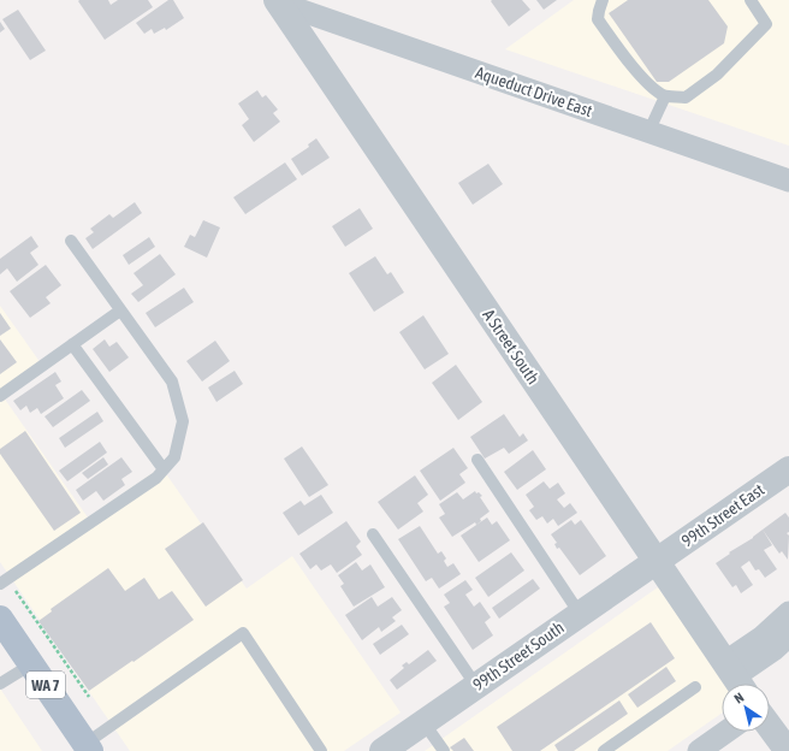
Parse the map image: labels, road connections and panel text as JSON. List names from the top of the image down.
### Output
{
  "streets": {
    "main road": ["WA 7"],
    "street": [
      "Aqueduct Drive East",
      "A Street South",
      "99th Street East",
      "99th Street South"
    ]
  },
  "crossings": [
    ["Aqueduct Drive East", "A Street South"],
    ["A Street South", "99th Street East"],
    ["A Street South", "99th Street South"],
    ["99th Street East", "99th Street South"]
  ],
  "north": "top left"
}
